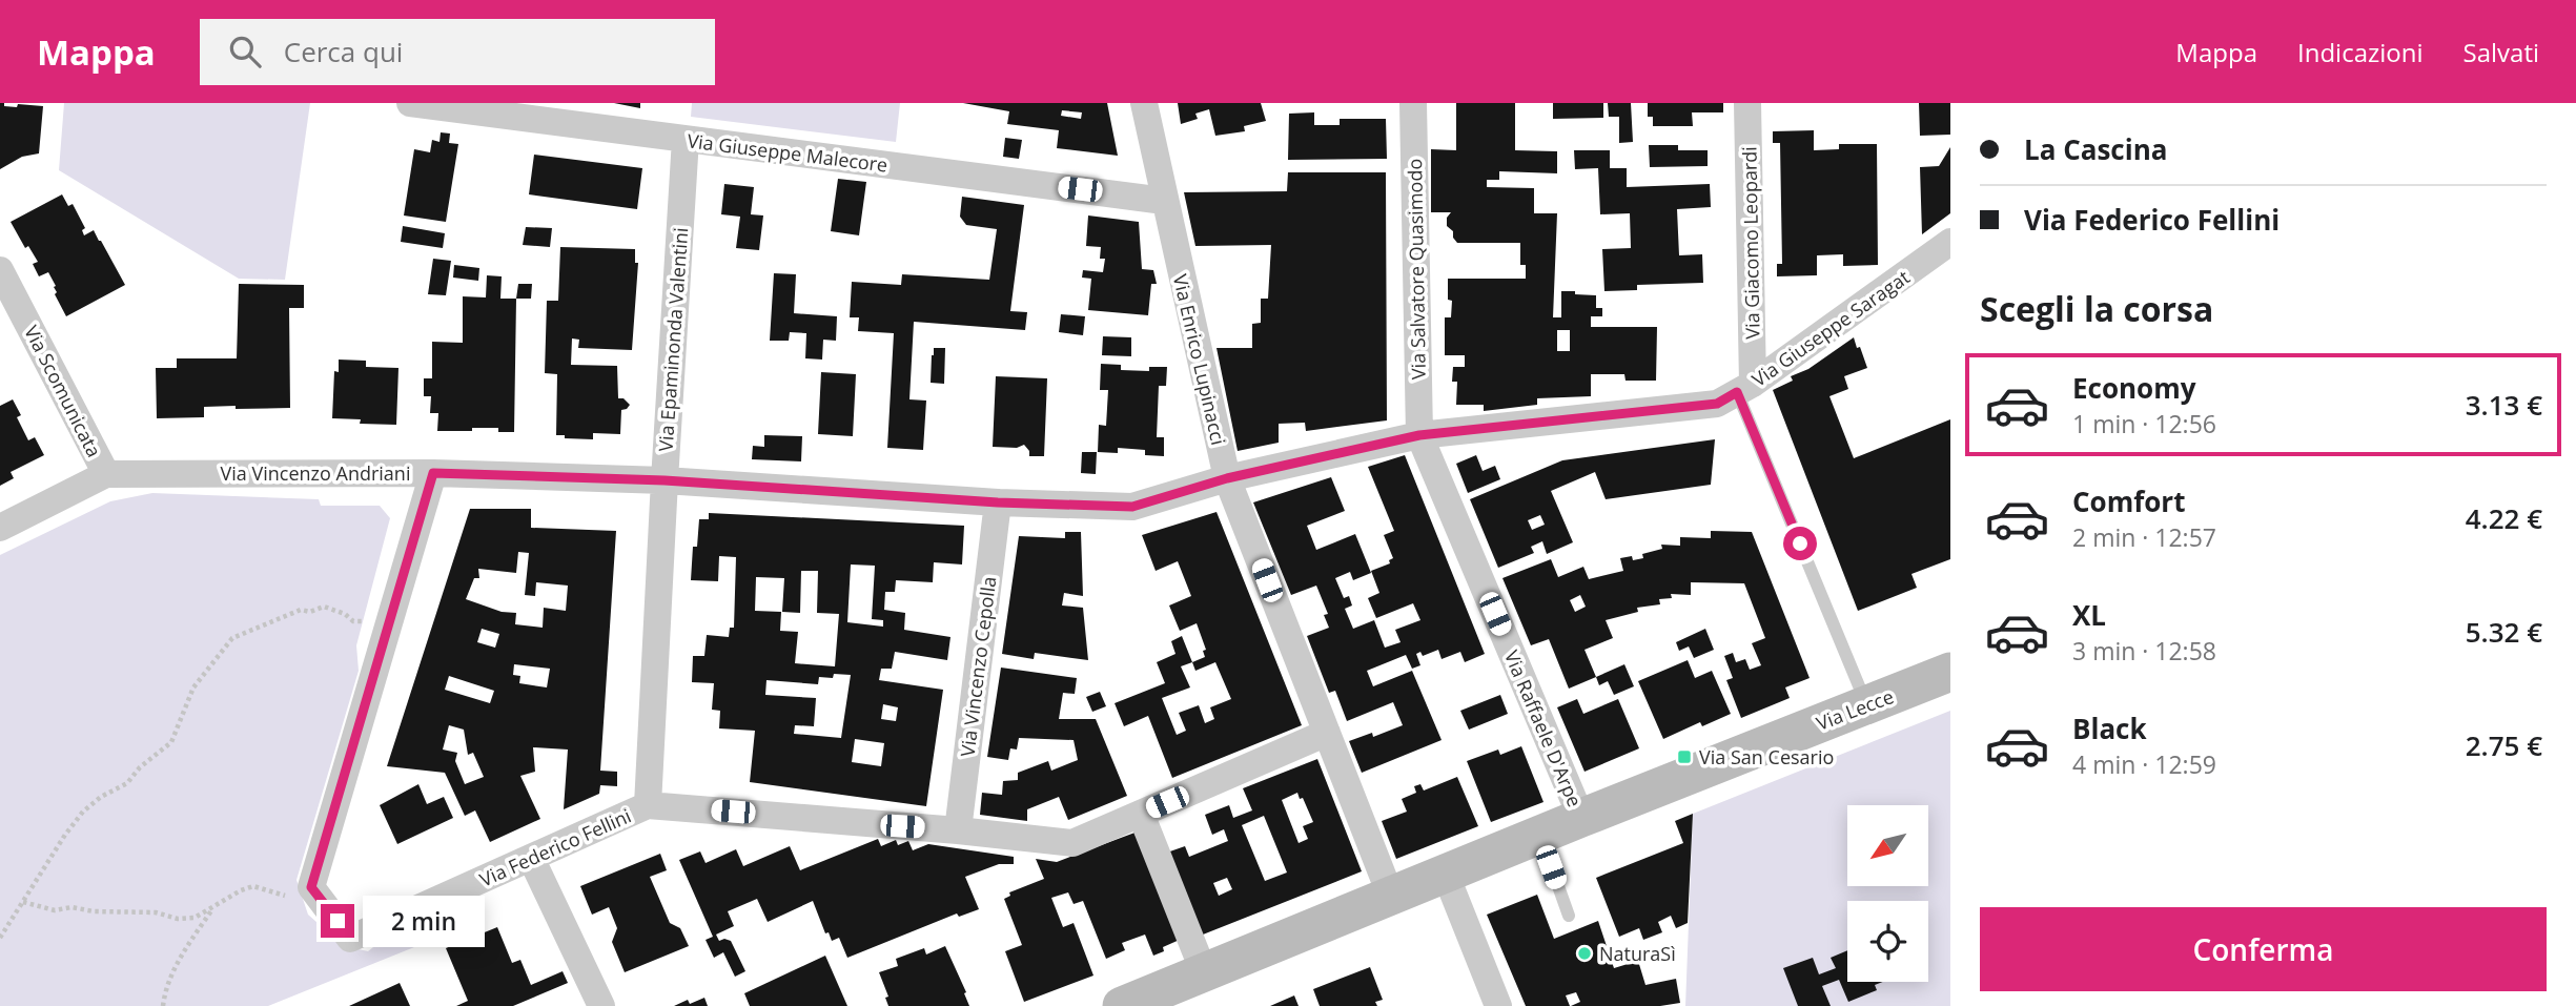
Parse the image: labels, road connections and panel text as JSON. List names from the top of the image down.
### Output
{
  "streets": {
    "main road": ["Via Lecce"],
    "street": [
      "Via Giuseppe Malecore",
      "Via Giacomo Leopardi",
      "Via Salvatore Quasimodo",
      "Via Giuseppe Saragat",
      "Via Epaminonda Valentini",
      "Via Enrico Lupinacci",
      "Via Scomunicata",
      "Via Vincenzo Andriani",
      "Via Vincenzo Cepolla",
      "Via Raffaele D'Arpe",
      "Via Federico Fellini"
    ]
  },
  "crossings": [
    ["Via Giuseppe Malecore", "Via Epaminonda Valentini"],
    ["Via Giuseppe Malecore", "Via Enrico Lupinacci"],
    ["Via Giacomo Leopardi", "Via Giuseppe Saragat"],
    ["Via Salvatore Quasimodo", "Via Giuseppe Saragat"],
    ["Via Salvatore Quasimodo", "Via Raffaele D'Arpe"],
    ["Via Giuseppe Saragat", "Via Enrico Lupinacci"],
    ["Via Giuseppe Saragat", "Via Vincenzo Andriani"],
    ["Via Giuseppe Saragat", "Via Raffaele D'Arpe"],
    ["Via Epaminonda Valentini", "Via Vincenzo Andriani"],
    ["Via Epaminonda Valentini", "Via Federico Fellini"],
    ["Via Enrico Lupinacci", "Via Vincenzo Andriani"],
    ["Via Scomunicata", "Via Vincenzo Andriani"],
    ["Via Vincenzo Andriani", "Via Vincenzo Cepolla"],
    ["Via Lecce", "Via Raffaele D'Arpe"]
  ],
  "places": {
    "transit": ["Via San Cesario"],
    "other": ["NaturaSì"]
  },
  "north": "bottom left",
  "page": {
    "header": "Mappa",
    "search": "Cerca qui",
    "nav": ["Mappa", "Indicazioni", "Salvati"],
    "banner": ["La Cascina", "Via Federico Fellini"],
    "heading": "Scegli la corsa",
    "list": [
      {
        "name": "Economy",
        "note": "1 min · 12:56",
        "value": "3.13 €"
      },
      {
        "name": "Comfort",
        "note": "2 min · 12:57",
        "value": "4.22 €"
      },
      {
        "name": "XL",
        "note": "3 min · 12:58",
        "value": "5.32 €"
      },
      {
        "name": "Black",
        "note": "4 min · 12:59",
        "value": "2.75 €"
      }
    ],
    "buttons": "Conferma",
    "bubble": "2 min"
  }
}
